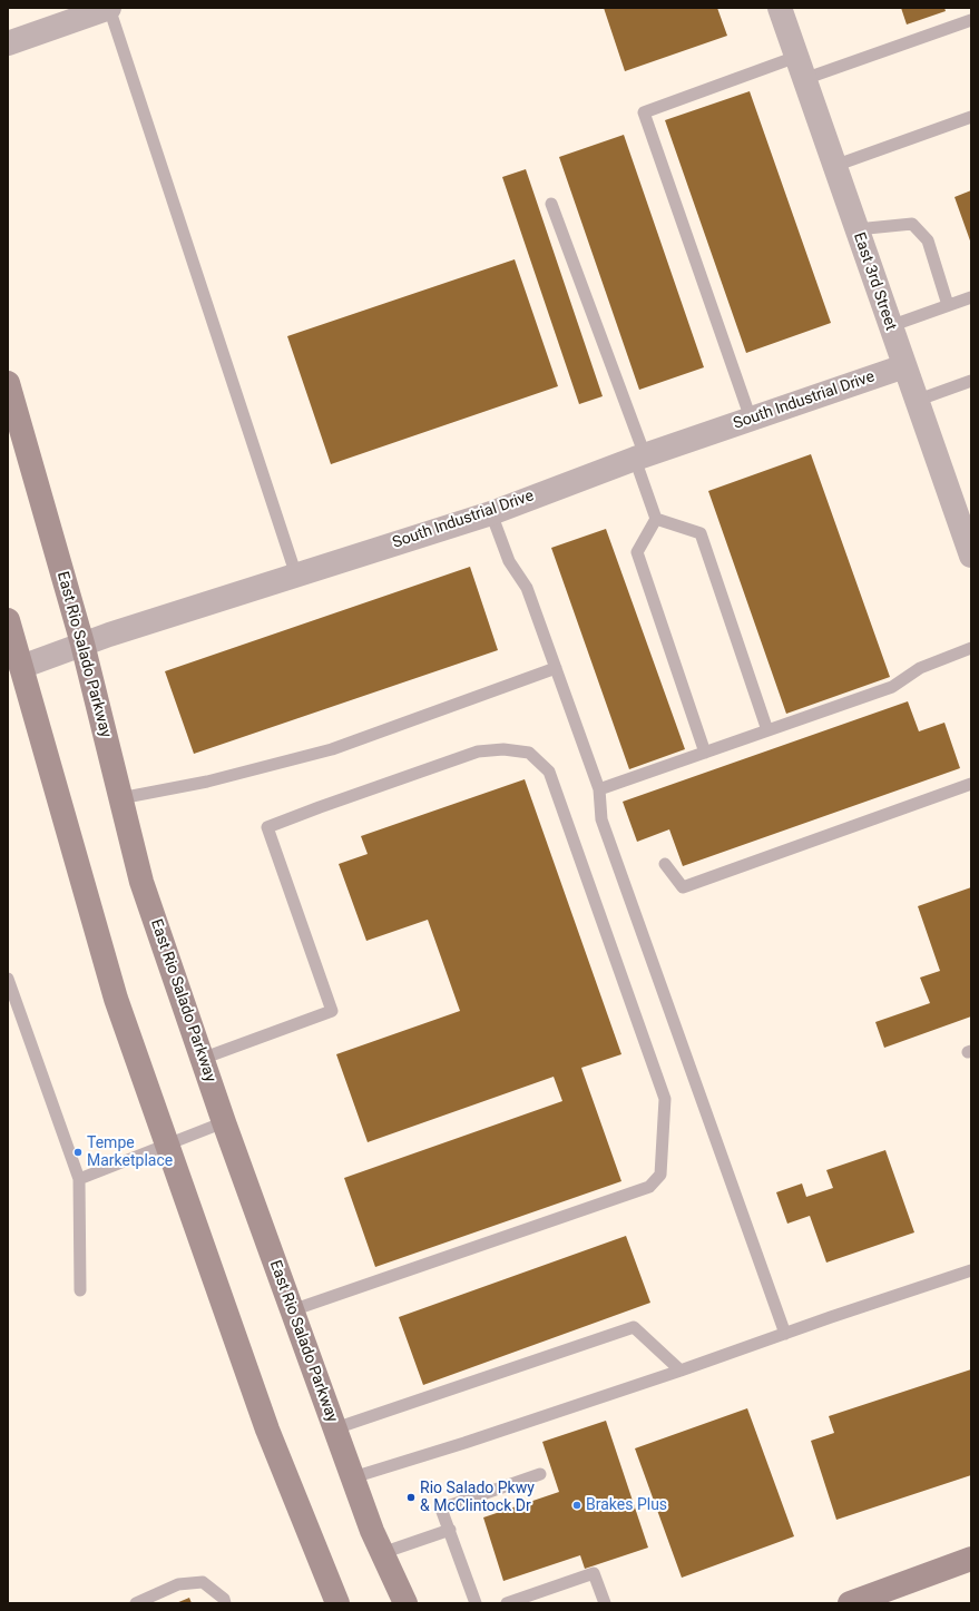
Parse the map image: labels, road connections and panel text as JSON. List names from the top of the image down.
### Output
{
  "streets": {
    "main road": ["East Rio Salado Parkway"],
    "street": ["East 3rd Street", "South Industrial Drive"]
  },
  "crossings": [
    ["East 3rd Street", "South Industrial Drive"],
    ["South Industrial Drive", "East Rio Salado Parkway"]
  ],
  "places": ["Tempe Marketplace", "Rio Salado Pkwy & McClintock Dr", "Brakes Plus"]
}
